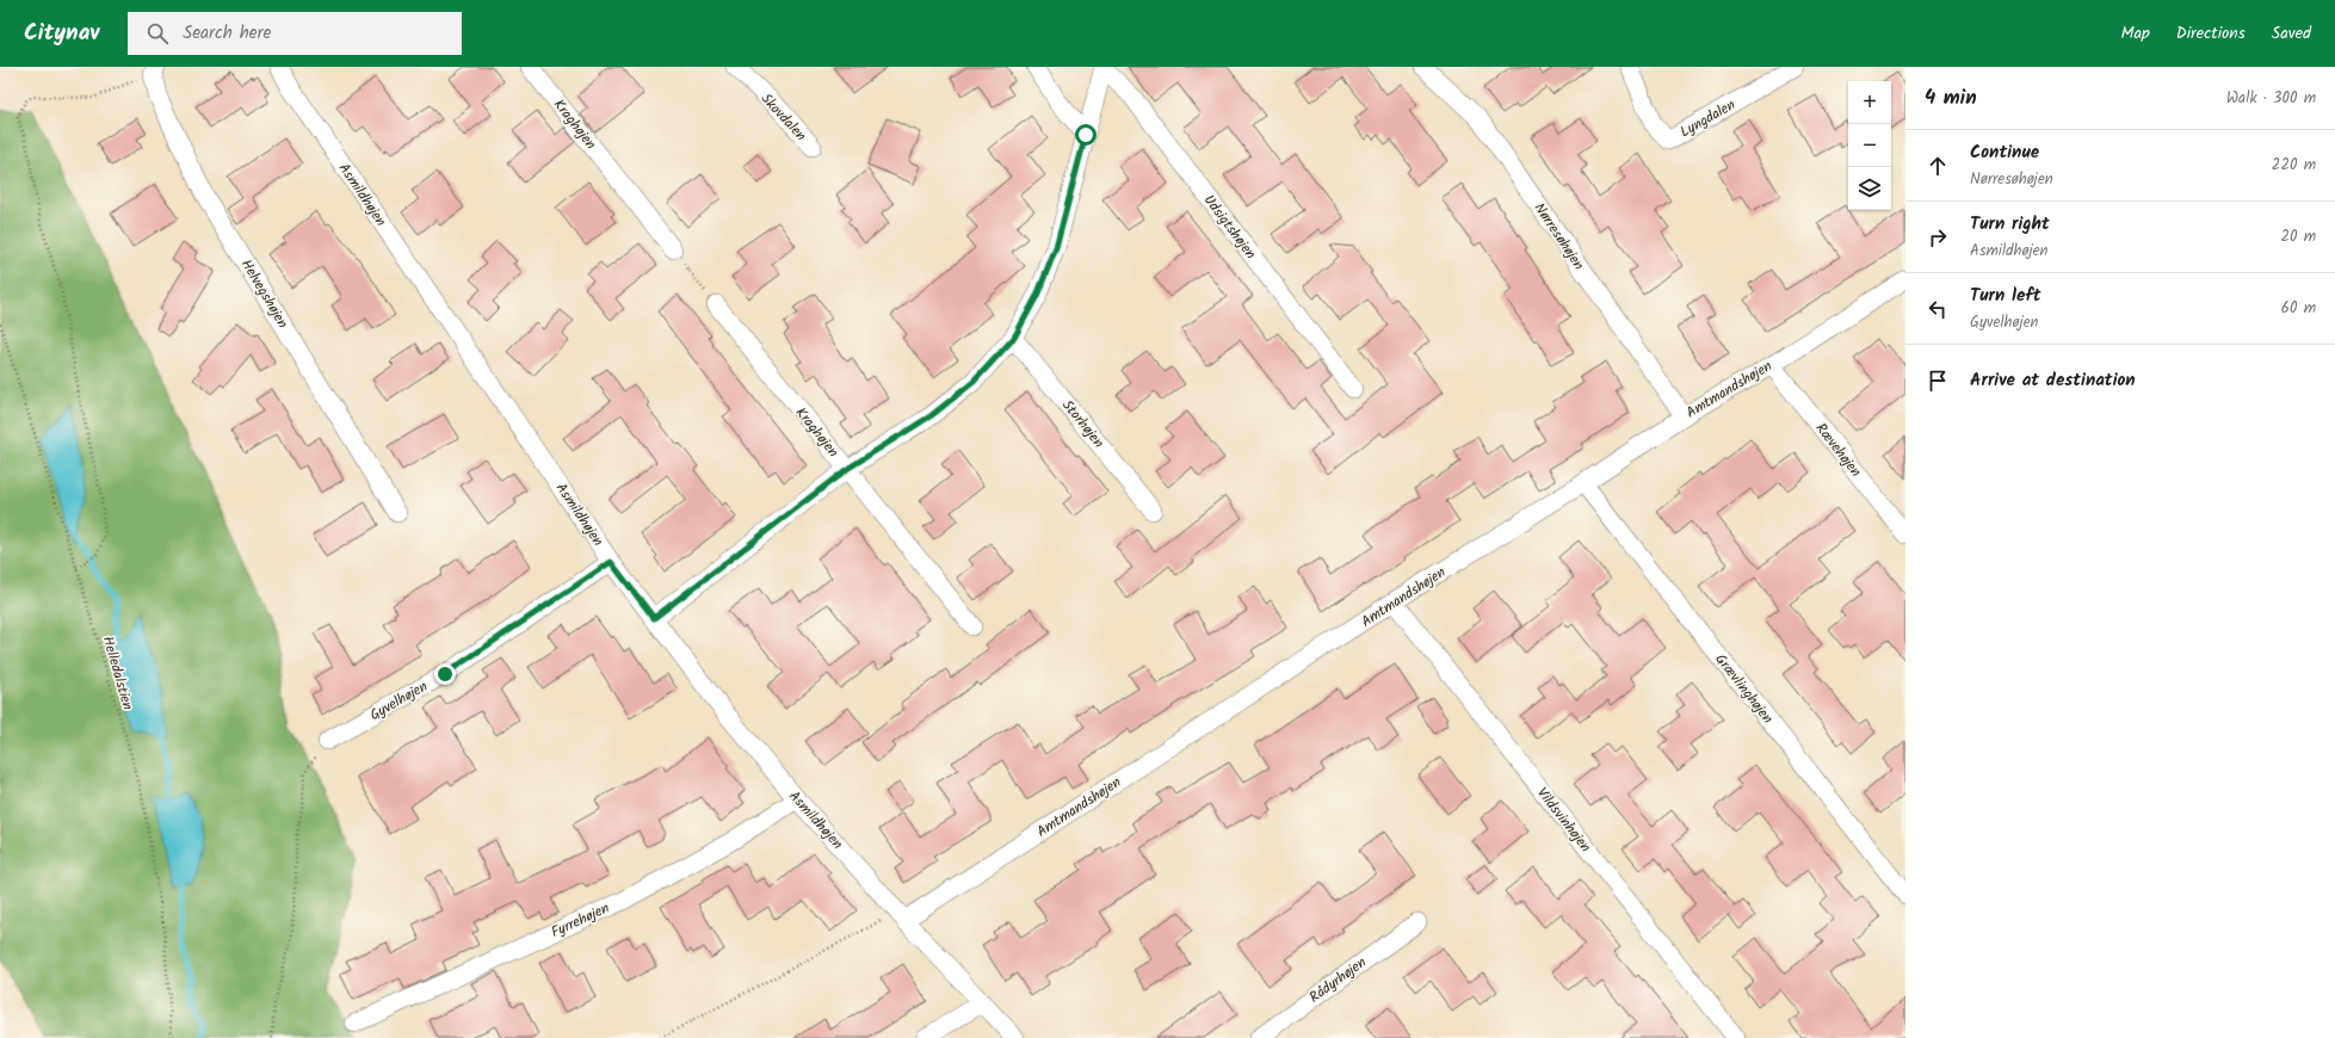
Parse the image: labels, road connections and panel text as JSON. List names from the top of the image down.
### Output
{
  "streets": {
    "street": [
      "Skovdalen",
      "Lyngdalen",
      "Kraghøjen",
      "Asmildhøjen",
      "Udsigtshøjen",
      "Nørresøhøjen",
      "Helvegshøjen",
      "Amtmandshøjen",
      "Storhøjen",
      "Rævehøjen",
      "Grævlinghøjen",
      "Gyvelhøjen",
      "Vildsvinhøjen",
      "Fyrrehøjen",
      "Rådyrhøjen"
    ],
    "path": ["Helledalstien"]
  },
  "crossings": [
    ["Asmildhøjen", "Amtmandshøjen"],
    ["Asmildhøjen", "Gyvelhøjen"],
    ["Asmildhøjen", "Fyrrehøjen"],
    ["Nørresøhøjen", "Amtmandshøjen"],
    ["Amtmandshøjen", "Rævehøjen"],
    ["Amtmandshøjen", "Grævlinghøjen"],
    ["Amtmandshøjen", "Vildsvinhøjen"]
  ],
  "page": {
    "header": "Citynav",
    "search": "Search here",
    "nav": ["Map", "Directions", "Saved"],
    "heading": ["4 min", "Walk · 300 m"],
    "map_buttons": ["+", "−"],
    "list": [
      ["Continue", "Nørresøhøjen", "220 m"],
      ["Turn right", "Asmildhøjen", "20 m"],
      ["Turn left", "Gyvelhøjen", "60 m"],
      "Arrive at destination"
    ]
  }
}
